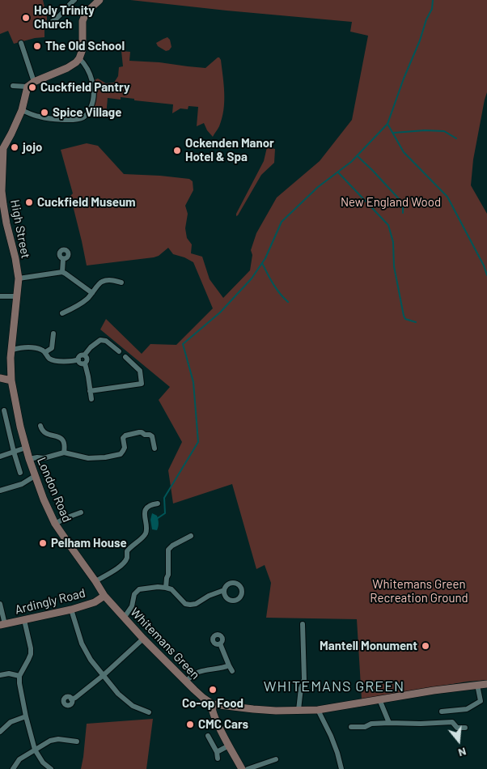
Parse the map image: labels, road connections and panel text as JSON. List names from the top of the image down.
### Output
{
  "streets": {
    "main road": [
      "High Street",
      "London Road",
      "Ardingly Road",
      "Whitemans Green"
    ]
  },
  "crossings": [
    ["High Street", "London Road"],
    ["London Road", "Ardingly Road"],
    ["London Road", "Whitemans Green"],
    ["Ardingly Road", "Whitemans Green"]
  ],
  "districts": ["WHITEMANS GREEN"],
  "parks": ["New England Wood", "Whitemans Green Recreation Ground"],
  "places": [
    "Holy Trinity Church",
    "The Old School",
    "Cuckfield Pantry",
    "Spice Village",
    "jojo",
    "Ockenden Manor Hotel & Spa",
    "Cuckfield Museum",
    "Pelham House",
    "Mantell Monument",
    "Co-op Food",
    "CMC Cars"
  ],
  "north": "bottom"
}
